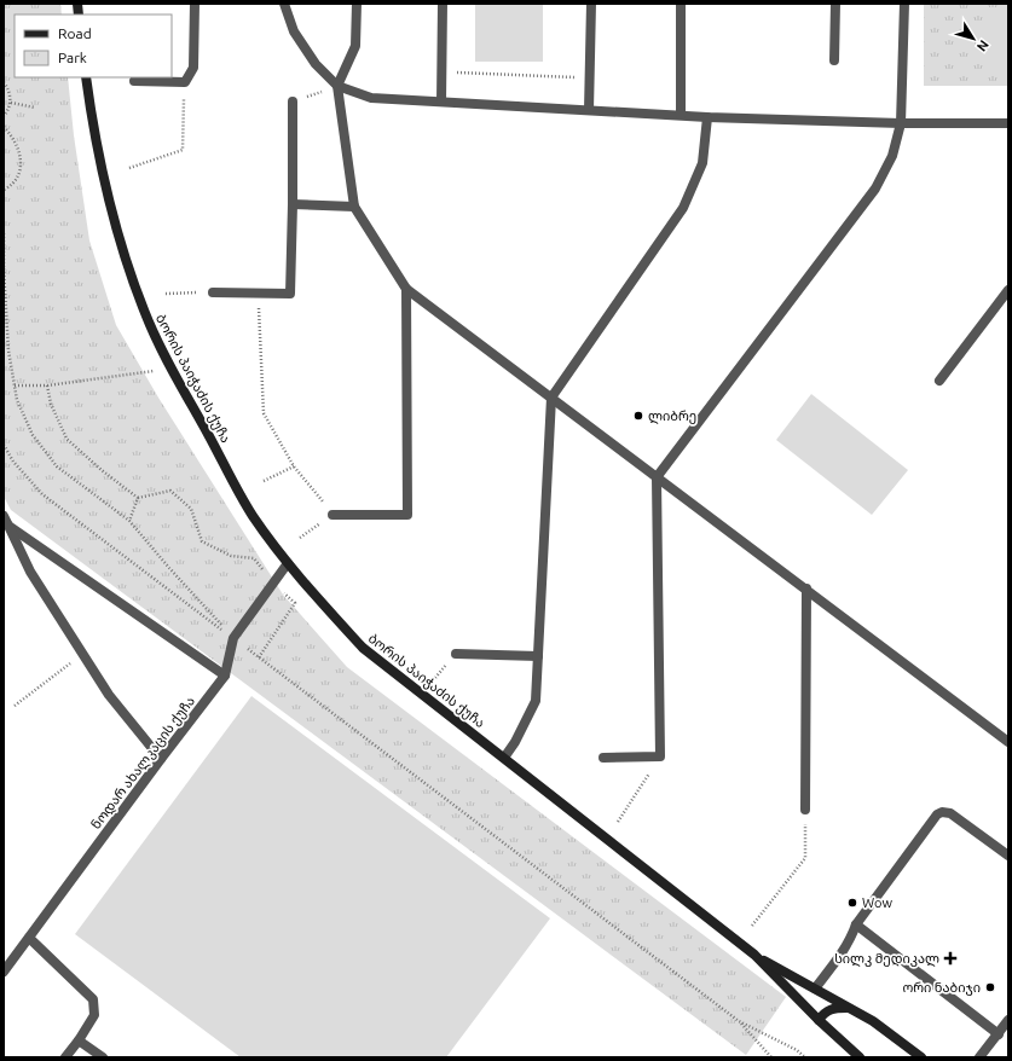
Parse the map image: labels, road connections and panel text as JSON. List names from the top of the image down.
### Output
{
  "streets": {
    "street": ["ბორის პაიჭაძის ქუჩა", "ნოდარ ახალკაცის ქუჩა"]
  },
  "crossings": [
    ["ბორის პაიჭაძის ქუჩა", "ნოდარ ახალკაცის ქუჩა"]
  ],
  "places": {
    "other": ["ლიბრე", "Wow", "ორი ნაბიჯი"],
    "health": ["სილკ მედიკალ"]
  },
  "legend": ["Road", "Park"],
  "north": "bottom right"
}
